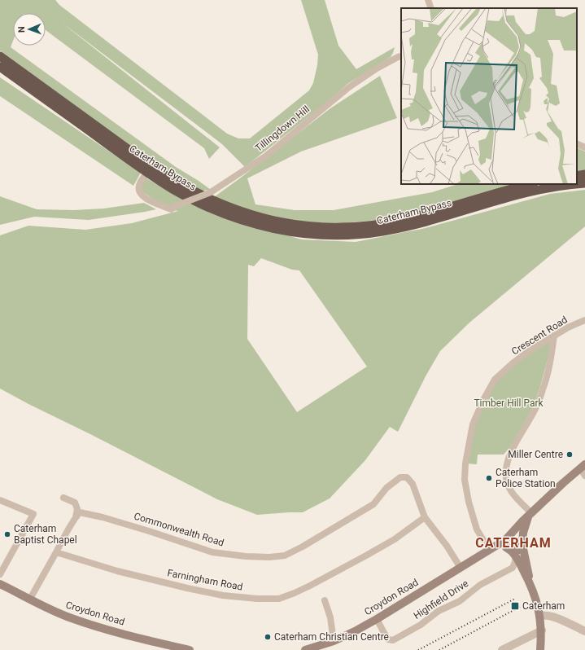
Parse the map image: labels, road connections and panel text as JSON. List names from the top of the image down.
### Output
{
  "streets": {
    "highway": ["Caterham Bypass"],
    "main road": ["Croydon Road"],
    "street": [
      "Tillingdown Hill",
      "Crescent Road",
      "Commonwealth Road",
      "Farningham Road",
      "Highfield Drive"
    ]
  },
  "crossings": [
    ["Tillingdown Hill", "Caterham Bypass"],
    ["Crescent Road", "Croydon Road"],
    ["Commonwealth Road", "Farningham Road"],
    ["Croydon Road", "Highfield Drive"]
  ],
  "districts": ["CATERHAM"],
  "parks": ["Timber Hill Park"],
  "places": {
    "other": [
      "Miller Centre",
      "Caterham Police Station",
      "Caterham Baptist Chapel",
      "Caterham Christian Centre"
    ],
    "transit": ["Caterham"]
  },
  "north": "left"
}
